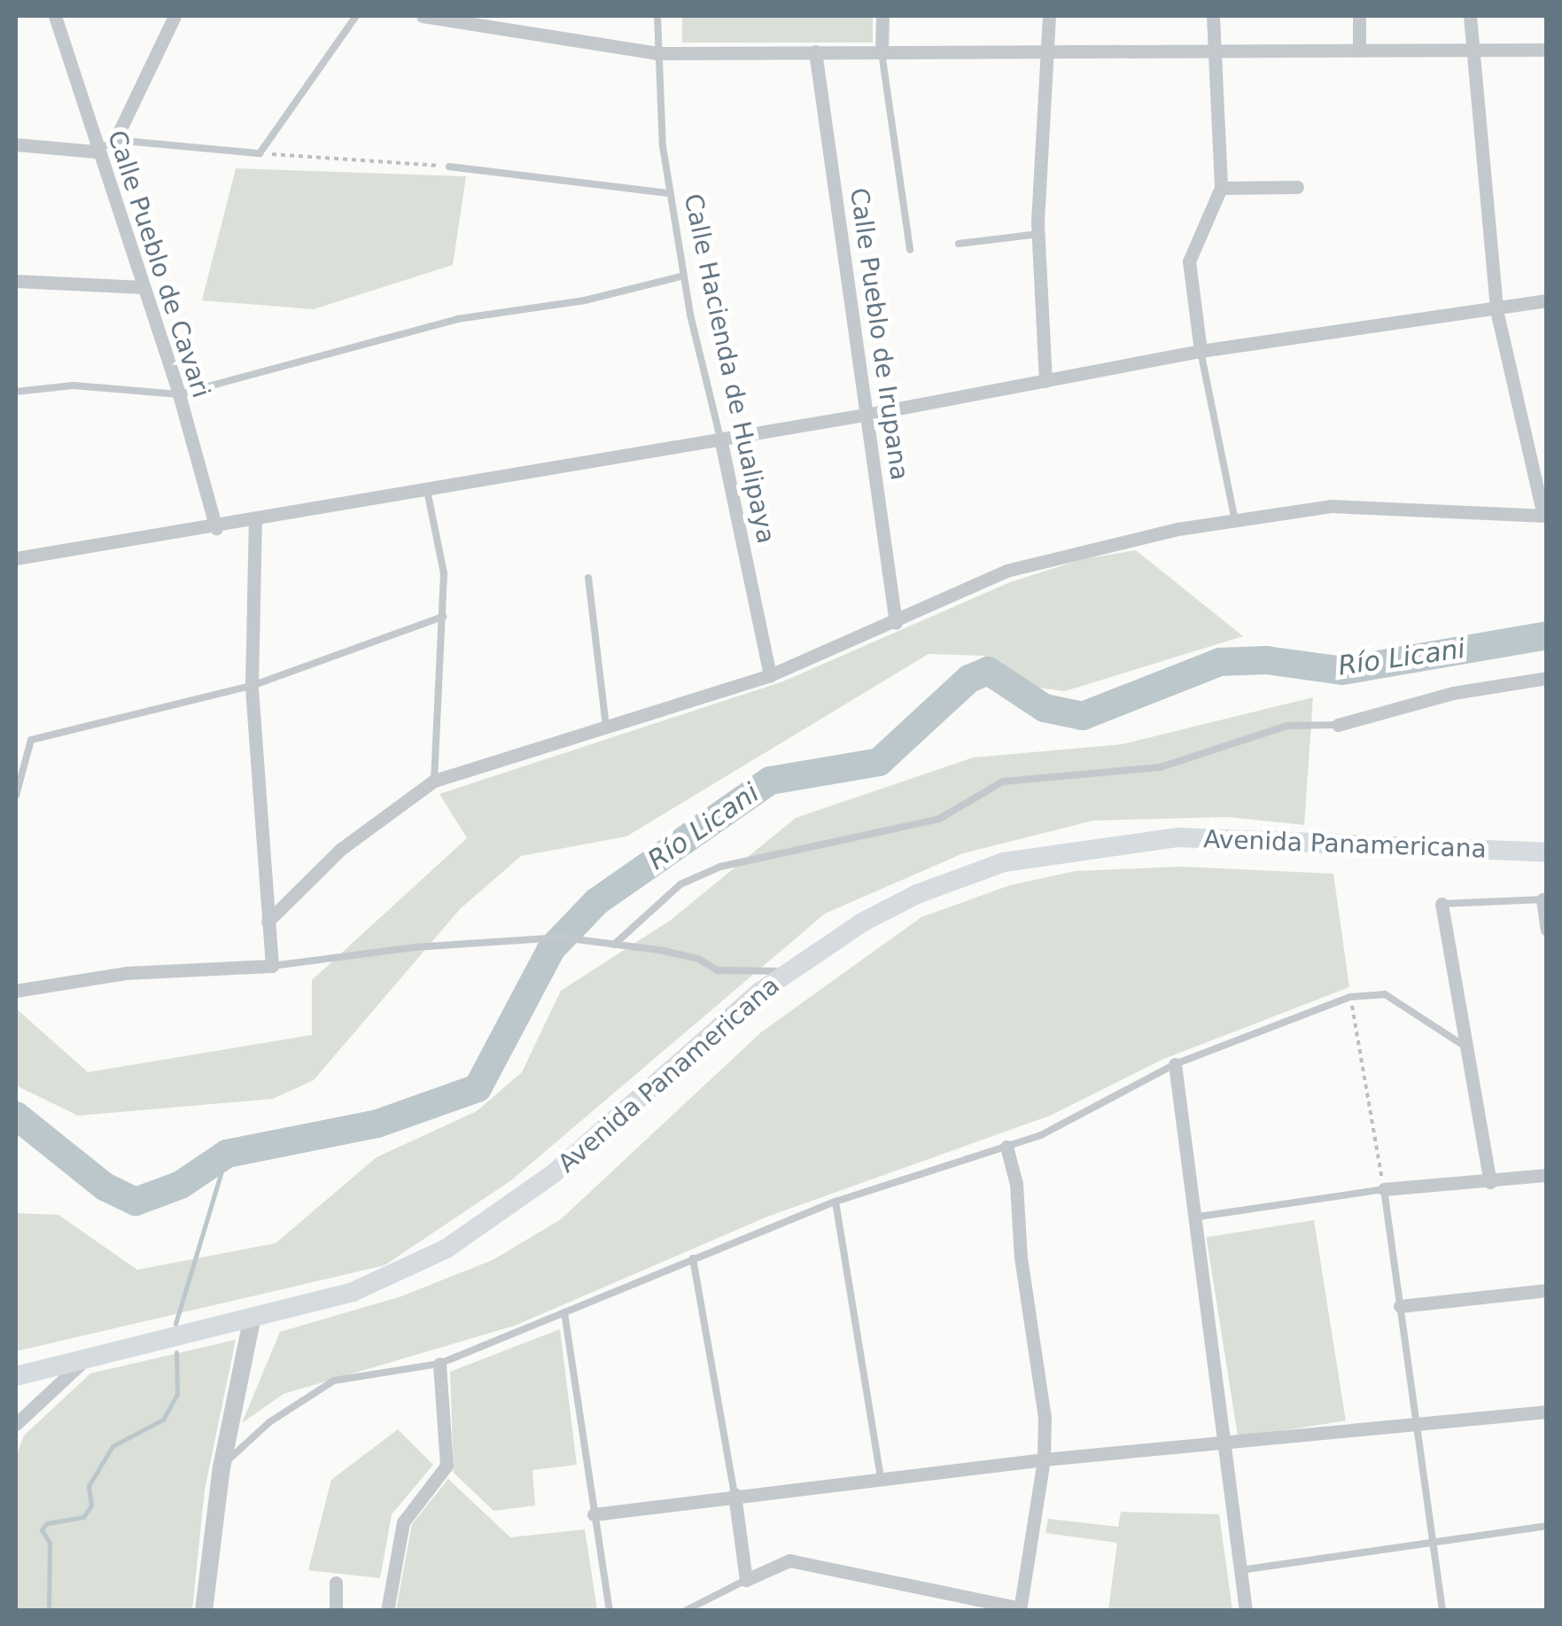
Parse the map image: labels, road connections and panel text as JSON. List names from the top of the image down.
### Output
{
  "streets": {
    "main road": ["Avenida Panamericana"],
    "street": ["Calle Pueblo de Cavari", "Calle Pueblo de Irupana", "Calle Hacienda de Hualipaya"]
  },
  "water": ["Río Licani"]
}
